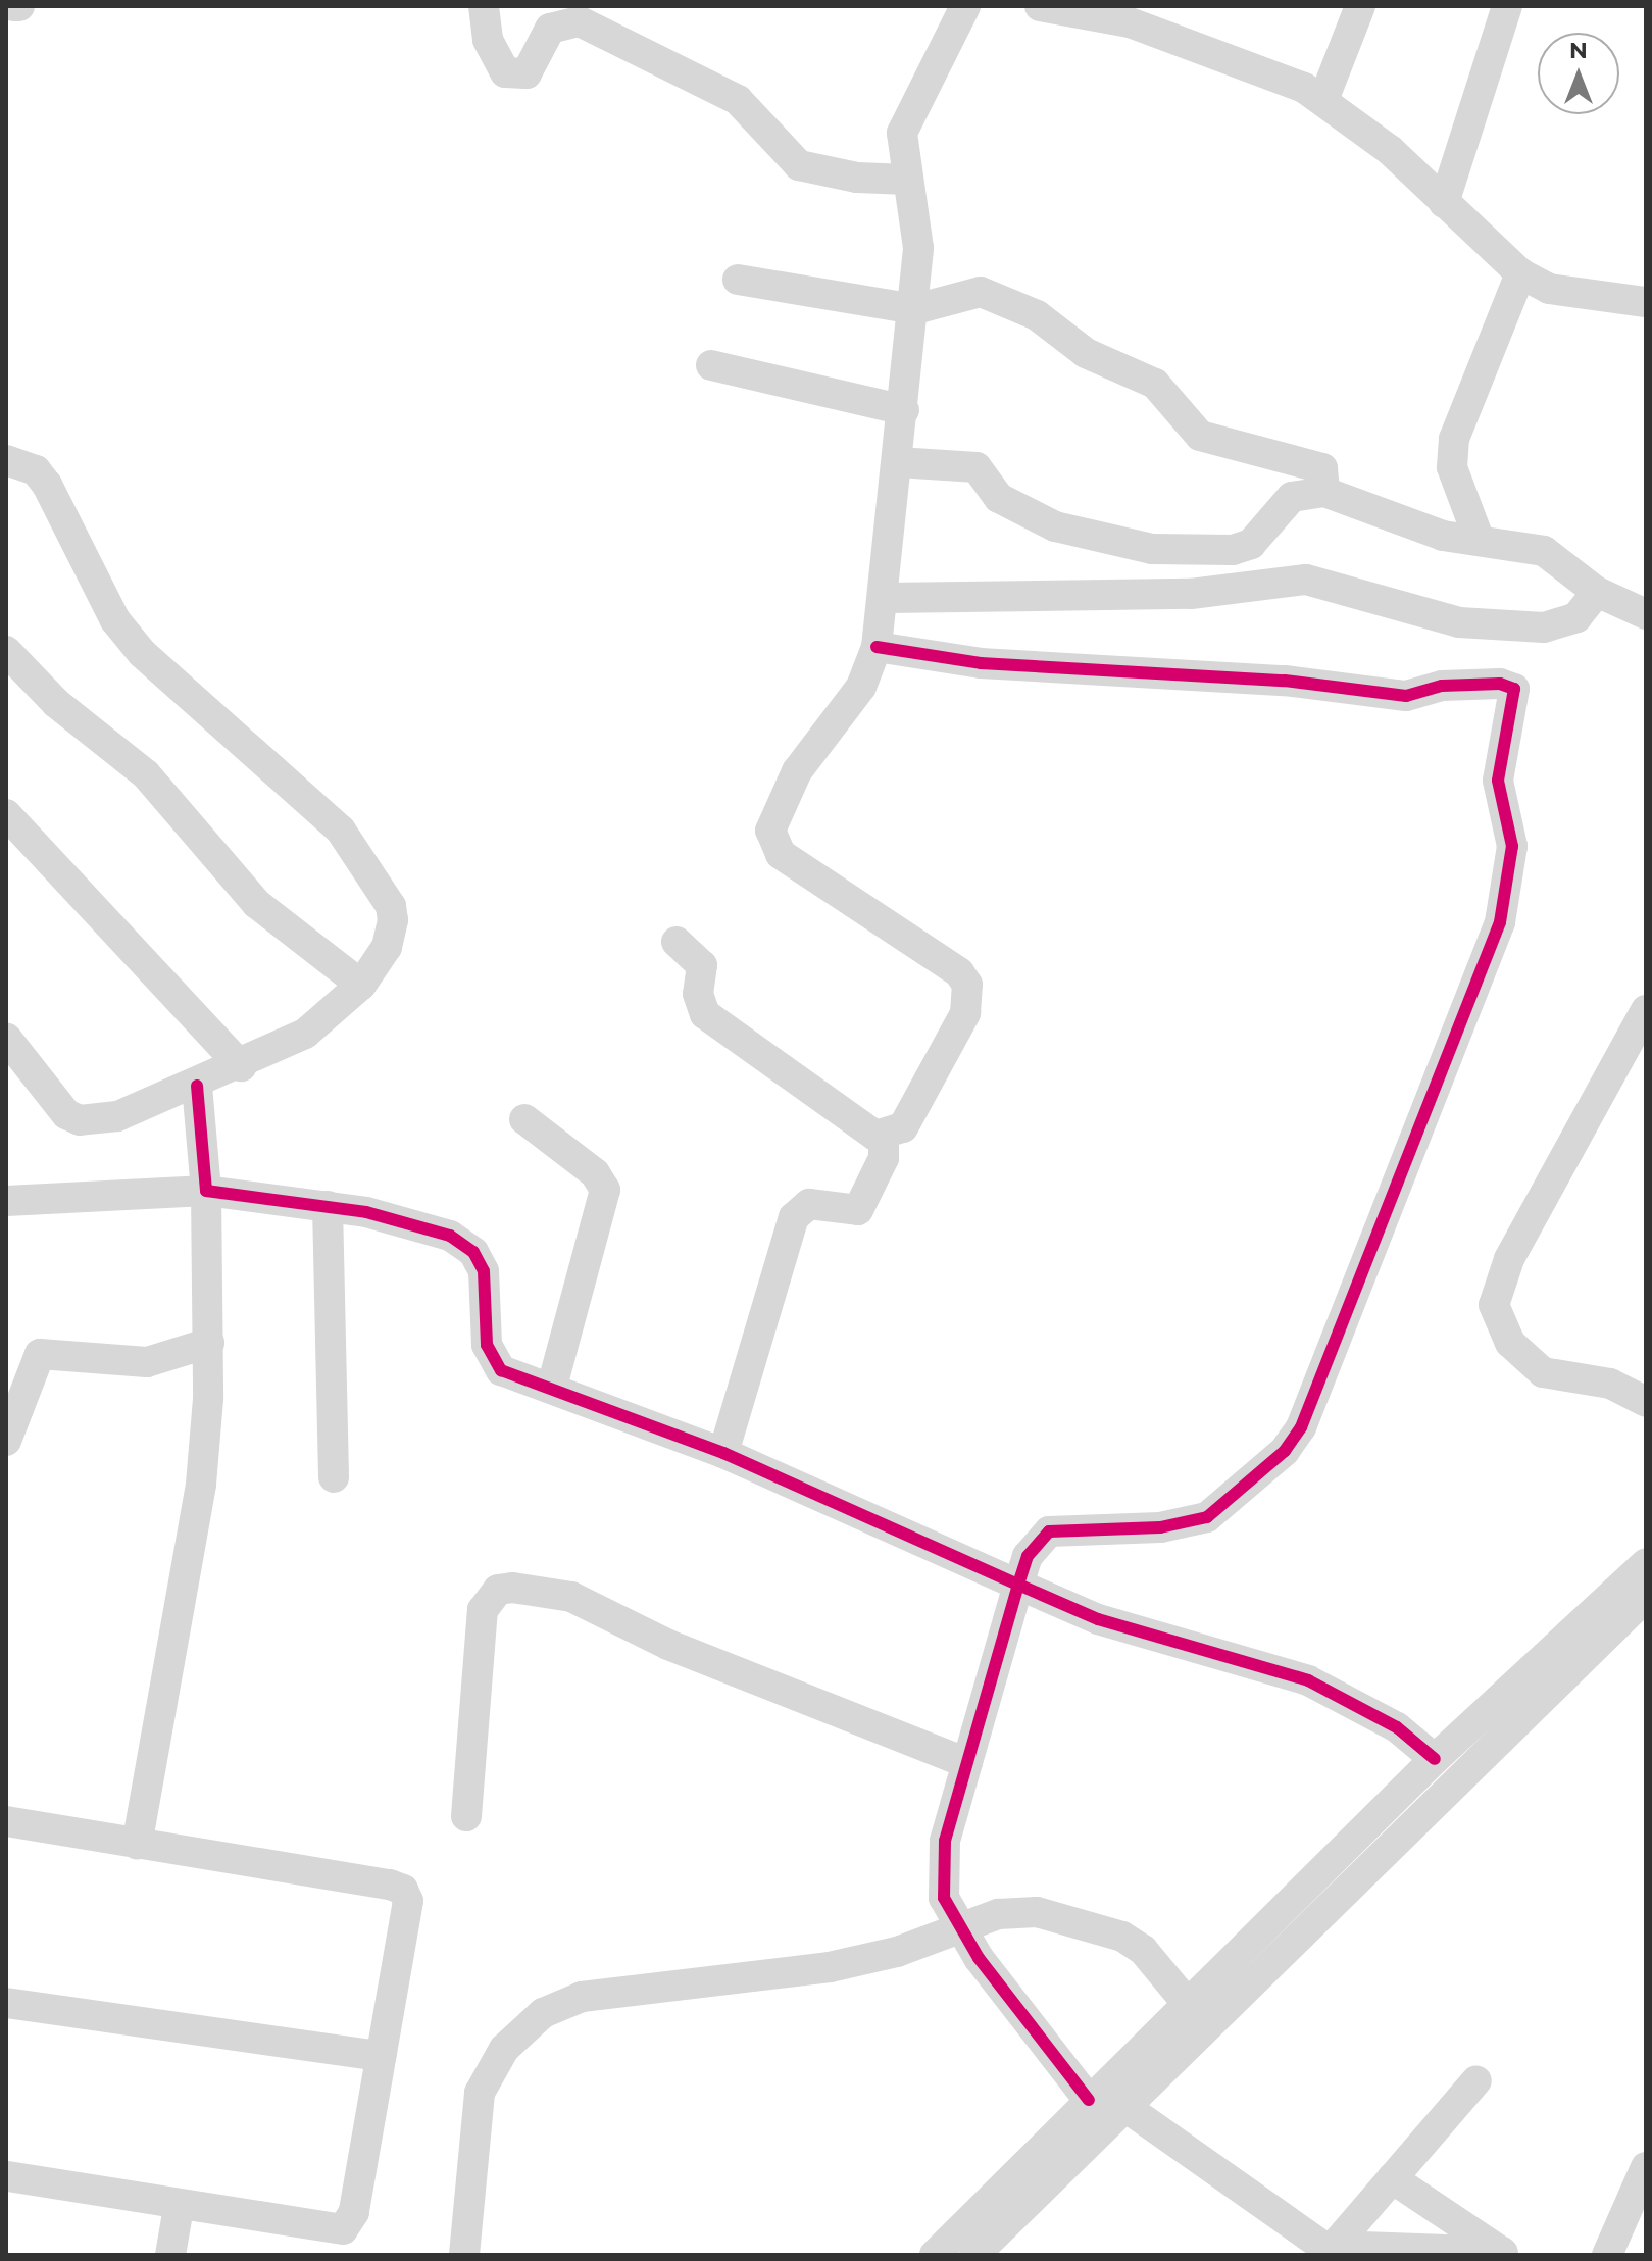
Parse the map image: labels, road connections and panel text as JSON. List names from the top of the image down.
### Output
{
  "north": "top"
}
